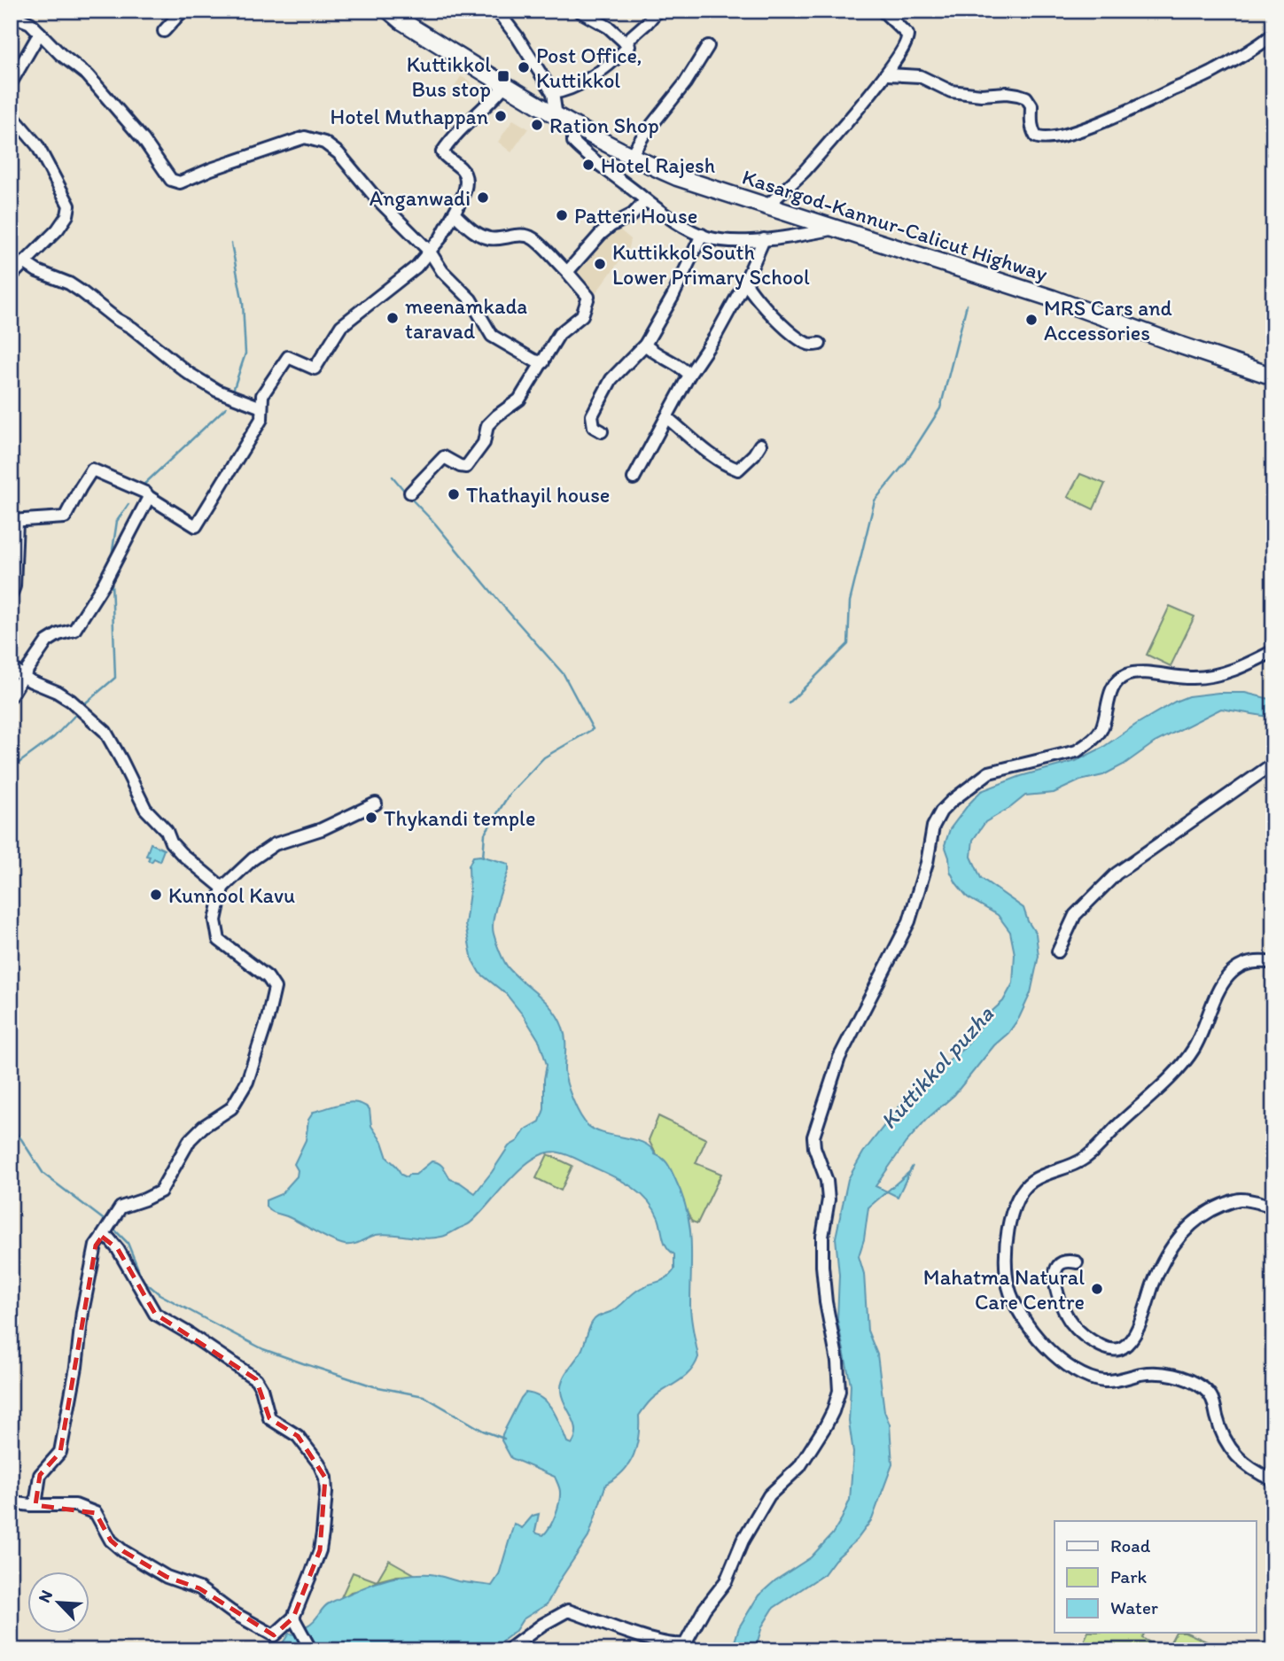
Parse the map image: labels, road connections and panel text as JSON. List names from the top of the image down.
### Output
{
  "streets": {
    "highway": ["Kasargod-Kannur-Calicut Highway"]
  },
  "water": ["Kuttikkol puzha"],
  "places": {
    "other": [
      "Post Office, Kuttikkol",
      "Hotel Muthappan",
      "Ration Shop",
      "Hotel Rajesh",
      "Anganwadi",
      "Patteri House",
      "Kuttikkol South Lower Primary School",
      "meenamkada taravad",
      "MRS Cars and Accessories",
      "Thathayil house",
      "Thykandi temple",
      "Kunnool Kavu",
      "Mahatma Natural Care Centre"
    ],
    "transit": ["Kuttikkol Bus stop"]
  },
  "legend": ["Road", "Park", "Water"],
  "north": "top left"
}
